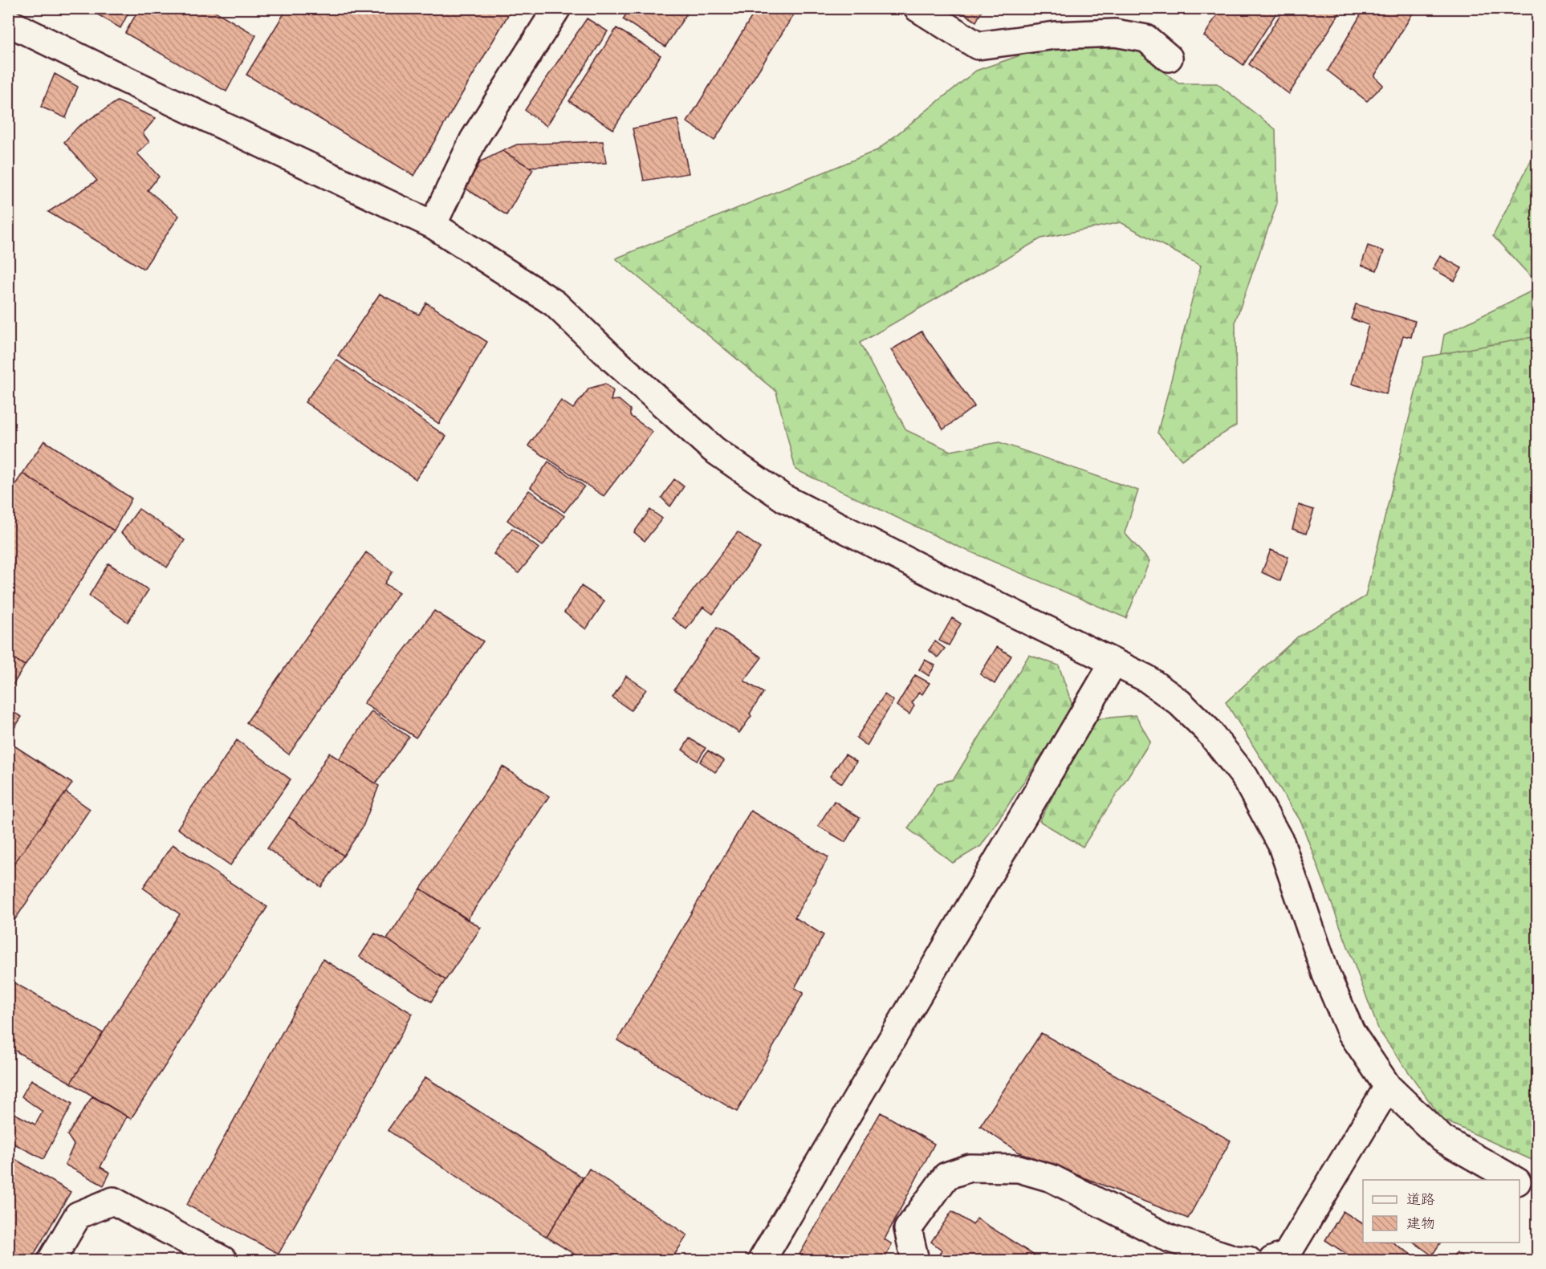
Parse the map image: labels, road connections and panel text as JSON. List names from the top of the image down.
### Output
{
  "legend": ["道路", "建物"]
}
